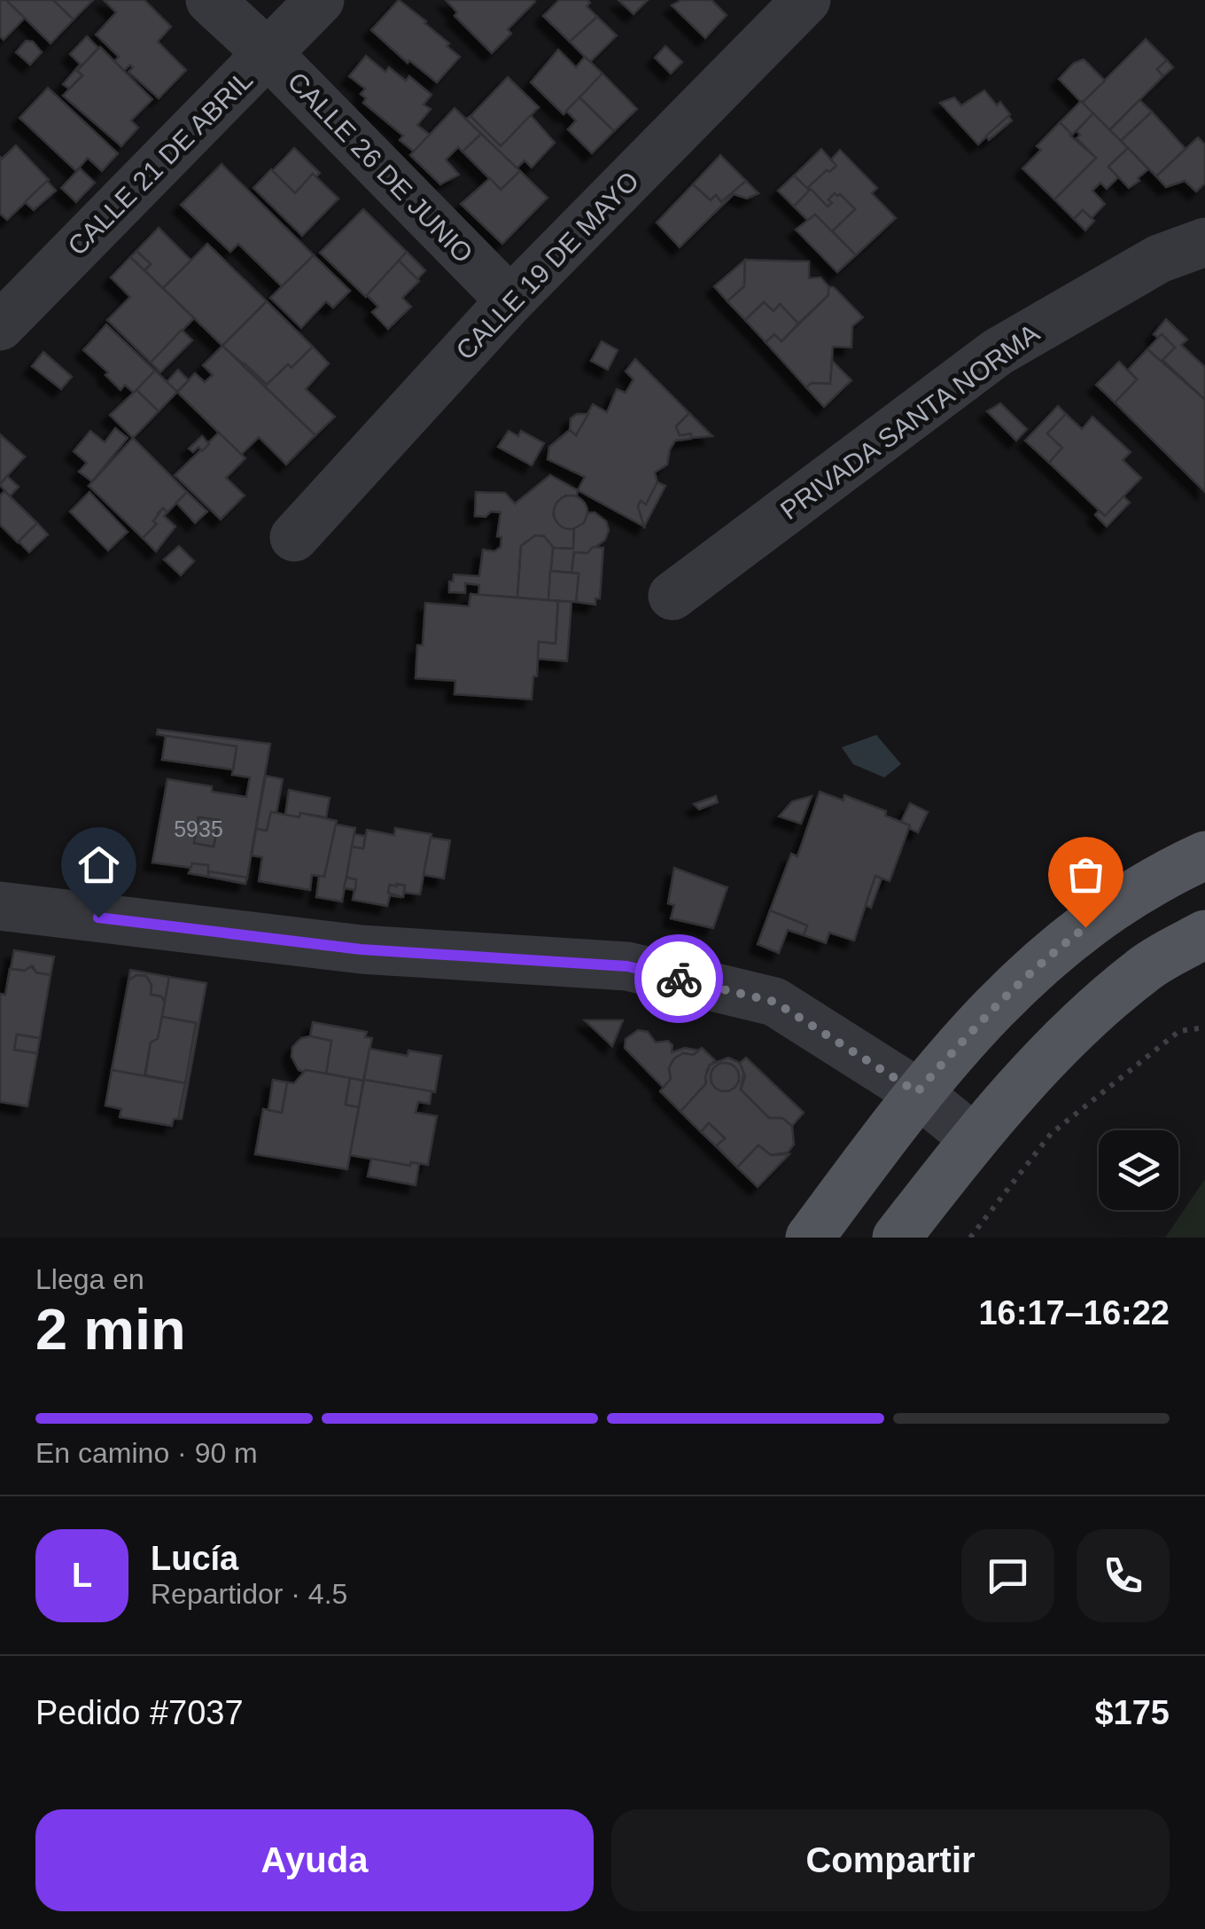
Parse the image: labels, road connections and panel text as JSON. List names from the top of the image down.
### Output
{
  "streets": {
    "street": [
      "CALLE 21 DE ABRIL",
      "CALLE 26 DE JUNIO",
      "CALLE 19 DE MAYO",
      "PRIVADA SANTA NORMA"
    ]
  },
  "crossings": [
    ["CALLE 21 DE ABRIL", "CALLE 26 DE JUNIO"],
    ["CALLE 26 DE JUNIO", "CALLE 19 DE MAYO"]
  ],
  "house_numbers": ["5935"],
  "page": {
    "heading": ["2 min", "Llega en", "16:17–16:22"],
    "panel": [
      "Lucía",
      "Repartidor · 4.5",
      "Pedido #7037",
      "$175"
    ],
    "bar": "En camino · 90 m",
    "round": "L",
    "buttons": ["Ayuda", "Compartir"]
  }
}
